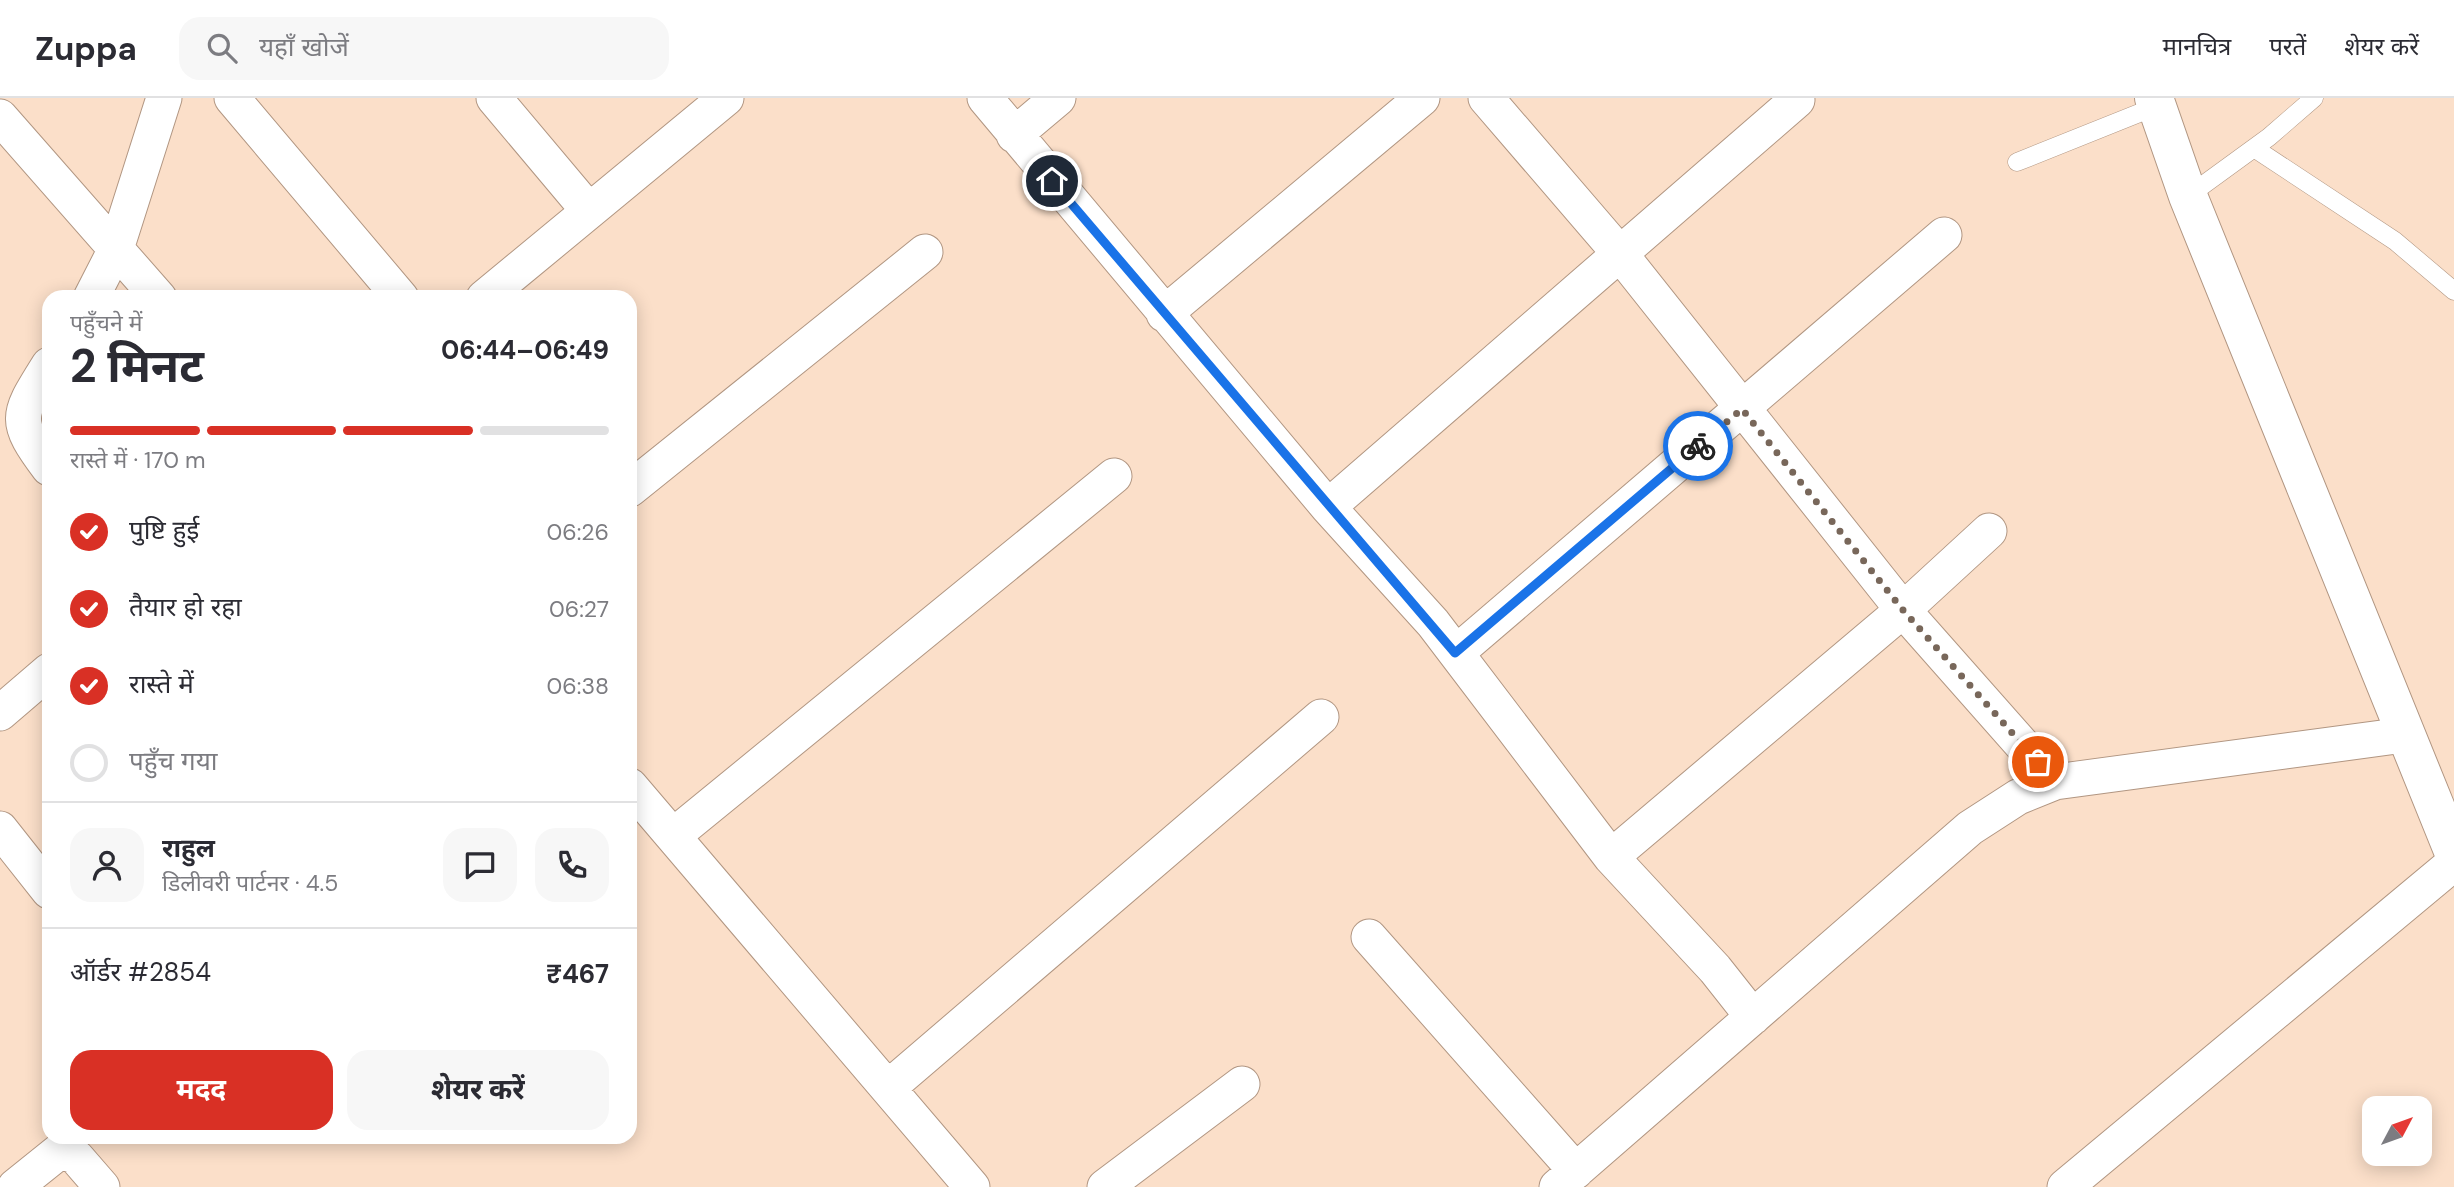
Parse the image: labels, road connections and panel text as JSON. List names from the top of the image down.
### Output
{
  "north": "top right",
  "page": {
    "header": "Zuppa",
    "search": "यहाँ खोजें",
    "nav": ["मानचित्र", "परतें", "शेयर करें"],
    "heading": ["2 मिनट", "पहुँचने में", "06:44–06:49"],
    "panel": [
      "राहुल",
      "डिलीवरी पार्टनर · 4.5",
      "ऑर्डर #2854",
      "₹467"
    ],
    "bar": "रास्ते में · 170 m",
    "list": [
      ["पुष्टि हुई", "06:26"],
      ["तैयार हो रहा", "06:27"],
      ["रास्ते में", "06:38"],
      "पहुँच गया"
    ],
    "buttons": ["मदद", "शेयर करें"]
  }
}
